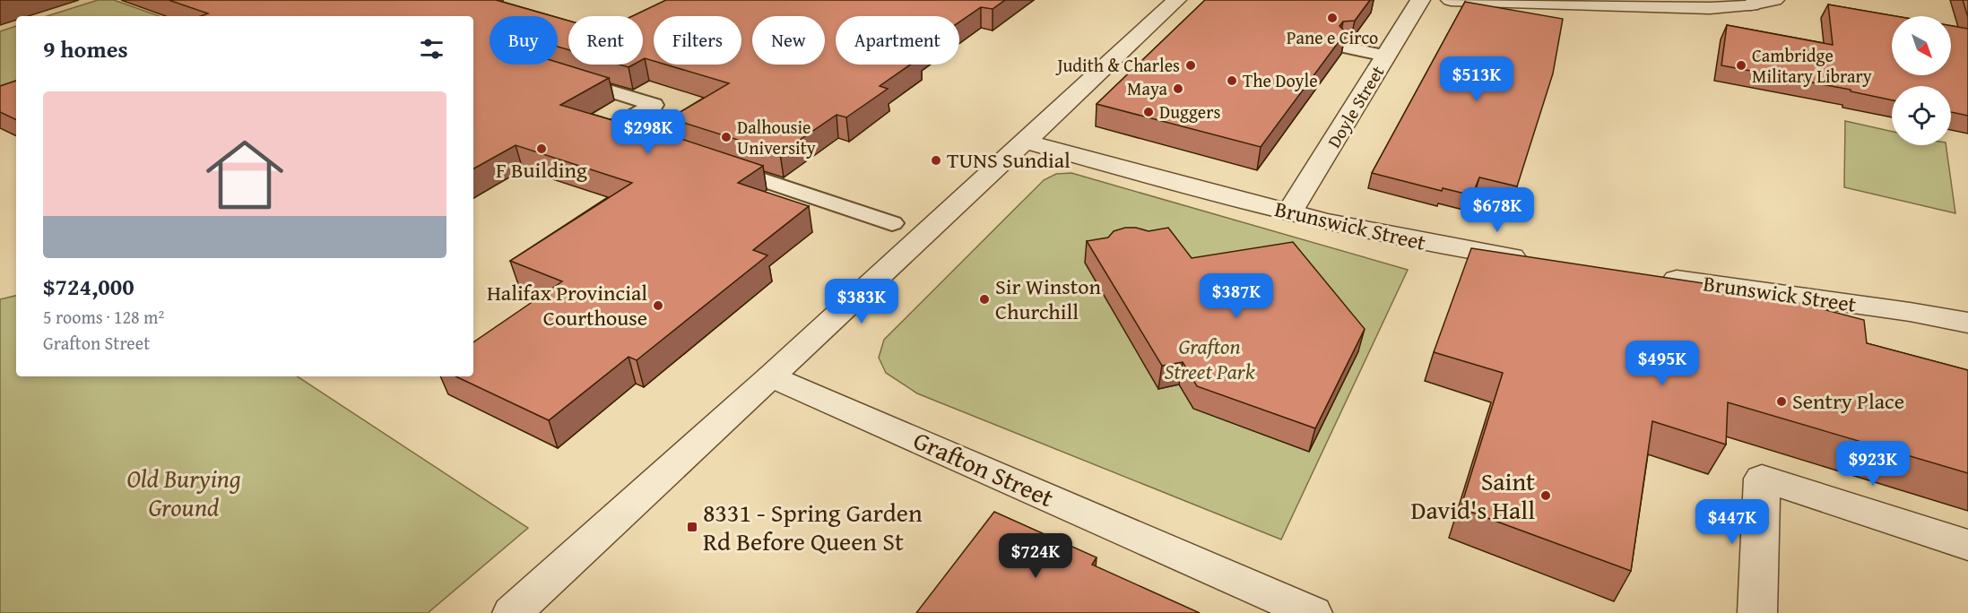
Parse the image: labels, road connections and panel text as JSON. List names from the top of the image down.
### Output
{
  "streets": {
    "street": ["Doyle Street", "Brunswick Street", "Grafton Street"]
  },
  "crossings": [
    ["Doyle Street", "Brunswick Street"]
  ],
  "parks": ["Grafton Street Park", "Old Burying Ground"],
  "places": {
    "other": [
      "Pane e Circo",
      "Judith & Charles",
      "Cambridge Military Library",
      "The Doyle",
      "Maya",
      "Duggers",
      "Dalhousie University",
      "F Building",
      "TUNS Sundial",
      "Sir Winston Churchill",
      "Halifax Provincial Courthouse",
      "Sentry Place",
      "Saint David's Hall"
    ],
    "transit": ["8331 - Spring Garden Rd Before Queen St"]
  },
  "north": "bottom right",
  "page": {
    "chip": [
      "Buy",
      "Rent",
      "Filters",
      "New",
      "Apartment"
    ],
    "heading": "9 homes",
    "price": [
      "$513K",
      "$298K",
      "$678K",
      "$387K",
      "$383K",
      "$495K",
      "$923K",
      "$447K",
      "$724K"
    ],
    "list": [
      {
        "name": "$724,000",
        "note": "5 rooms · 128 m² · Grafton Street"
      }
    ]
  }
}
